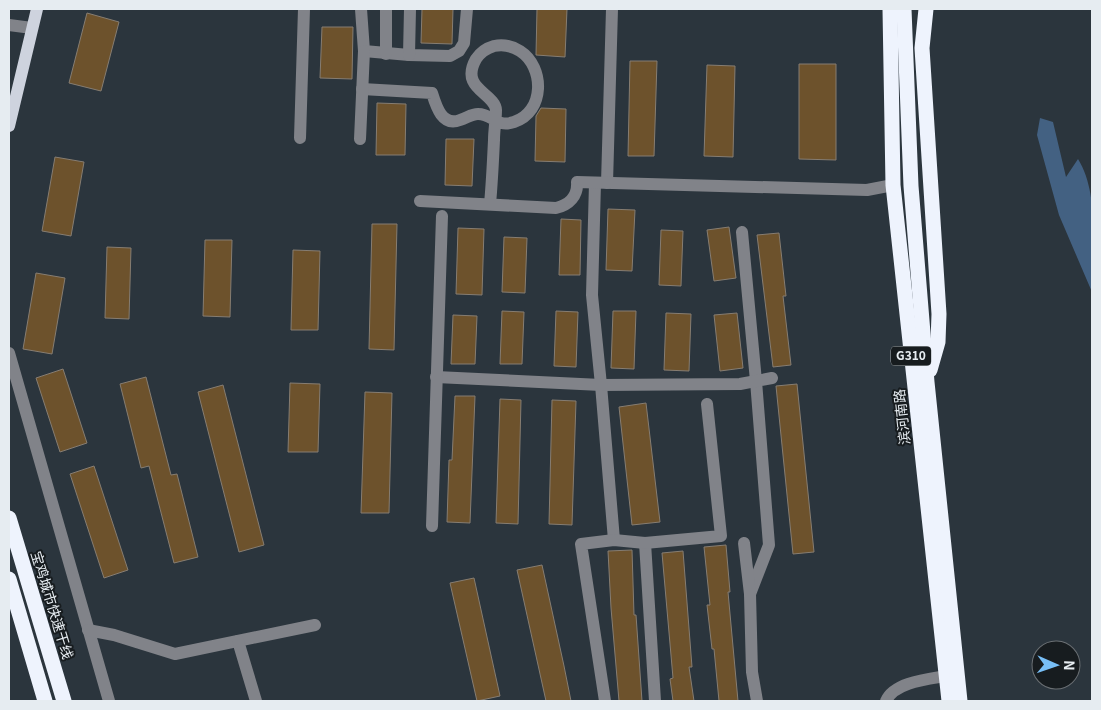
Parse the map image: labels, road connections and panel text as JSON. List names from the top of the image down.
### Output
{
  "streets": {
    "highway": ["G310", "滨河南路", "宝鸡城市快速干线"]
  },
  "north": "right"
}
